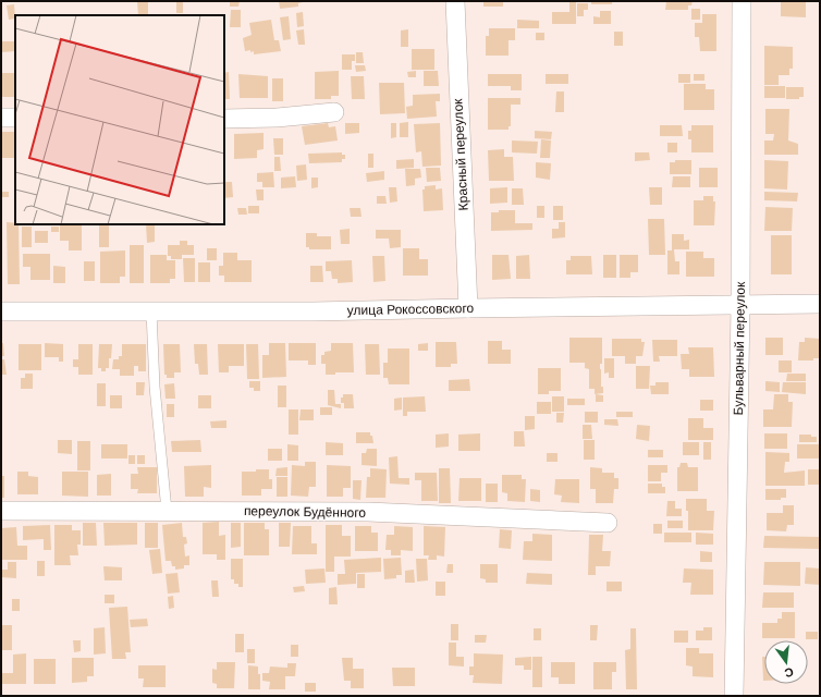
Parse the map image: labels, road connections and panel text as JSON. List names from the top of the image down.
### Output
{
  "streets": {
    "street": [
      "Красный переулок",
      "улица Рокоссовского",
      "Бульварный переулок",
      "переулок Будённого"
    ]
  },
  "crossings": [
    ["Красный переулок", "улица Рокоссовского"],
    ["улица Рокоссовского", "Бульварный переулок"]
  ],
  "north": "bottom"
}
